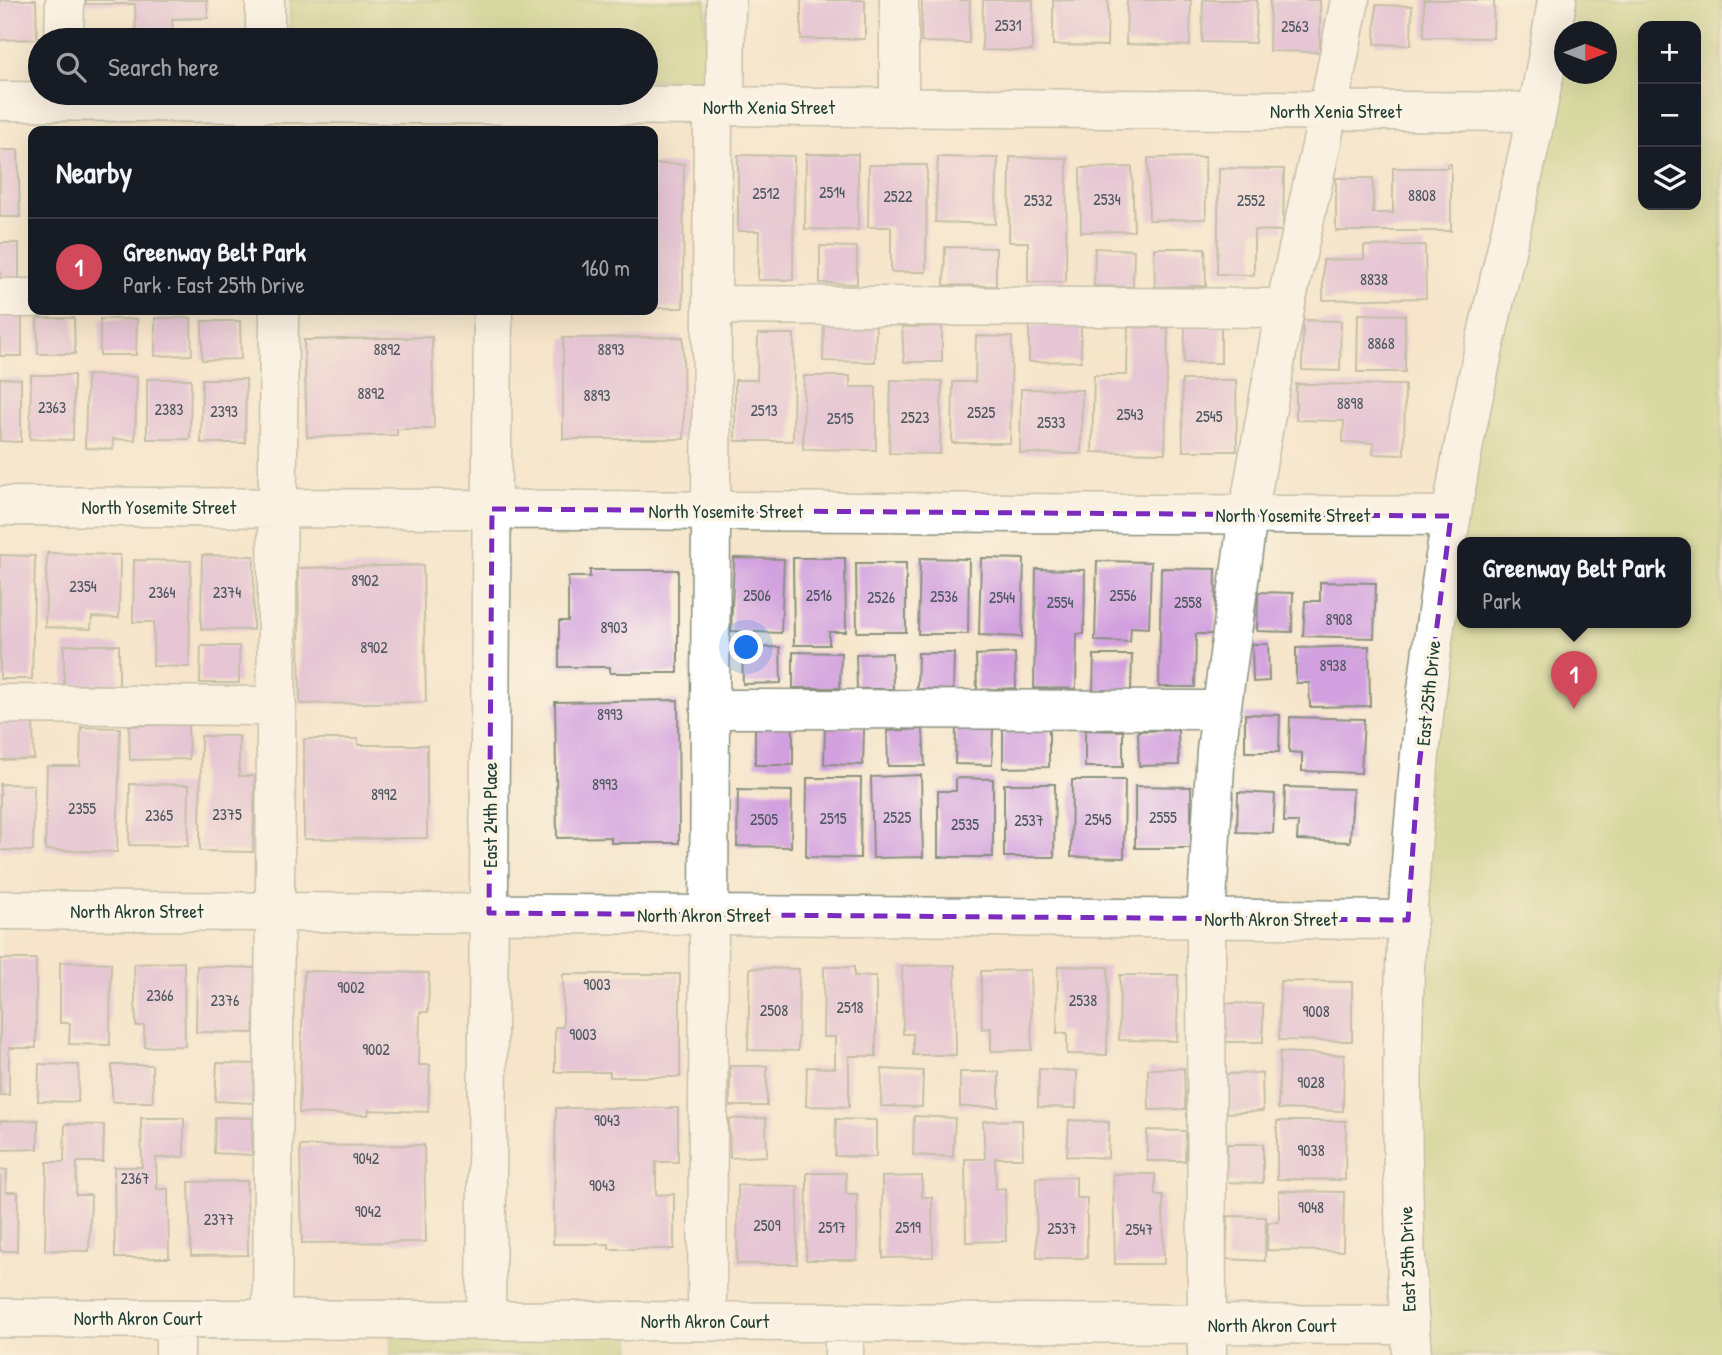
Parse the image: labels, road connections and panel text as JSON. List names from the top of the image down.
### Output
{
  "streets": {
    "street": [
      "North Xenia Street",
      "North Yosemite Street",
      "East 25th Drive",
      "East 24th Place",
      "North Akron Street",
      "North Akron Court"
    ]
  },
  "crossings": [
    ["North Xenia Street", "East 25th Drive"],
    ["North Yosemite Street", "East 25th Drive"],
    ["North Yosemite Street", "East 24th Place"],
    ["East 25th Drive", "North Akron Street"],
    ["East 25th Drive", "North Akron Court"],
    ["East 24th Place", "North Akron Street"],
    ["East 24th Place", "North Akron Court"]
  ],
  "house_numbers": [
    "2531",
    "2563",
    "2514",
    "2512",
    "8808",
    "2522",
    "2534",
    "2532",
    "2552",
    "8838",
    "8868",
    "8892",
    "8893",
    "8892",
    "8893",
    "8898",
    "2363",
    "2383",
    "2513",
    "2393",
    "2525",
    "2543",
    "2545",
    "2523",
    "2515",
    "2533",
    "8902",
    "2354",
    "2364",
    "2374",
    "2506",
    "2516",
    "2556",
    "2536",
    "2526",
    "2544",
    "2554",
    "2558",
    "8908",
    "8903",
    "8902",
    "8938",
    "8993",
    "8993",
    "8992",
    "2355",
    "2375",
    "2365",
    "2525",
    "2555",
    "2515",
    "2505",
    "2545",
    "2537",
    "2535",
    "9003",
    "9002",
    "2366",
    "2376",
    "2538",
    "2518",
    "2508",
    "9008",
    "9003",
    "9002",
    "9028",
    "9043",
    "9038",
    "9042",
    "2367",
    "9043",
    "9048",
    "9042",
    "2377",
    "2509",
    "2517",
    "2519",
    "2537",
    "2547"
  ],
  "north": "right",
  "page": {
    "map_buttons": ["+", "−"],
    "search": "Search here",
    "heading": "Nearby",
    "list": [
      {
        "mark": "1",
        "name": "Greenway Belt Park",
        "note": "Park · East 25th Drive",
        "value": "160 m"
      }
    ],
    "popup": ["Greenway Belt Park", "Park"],
    "pins": "1"
  }
}
